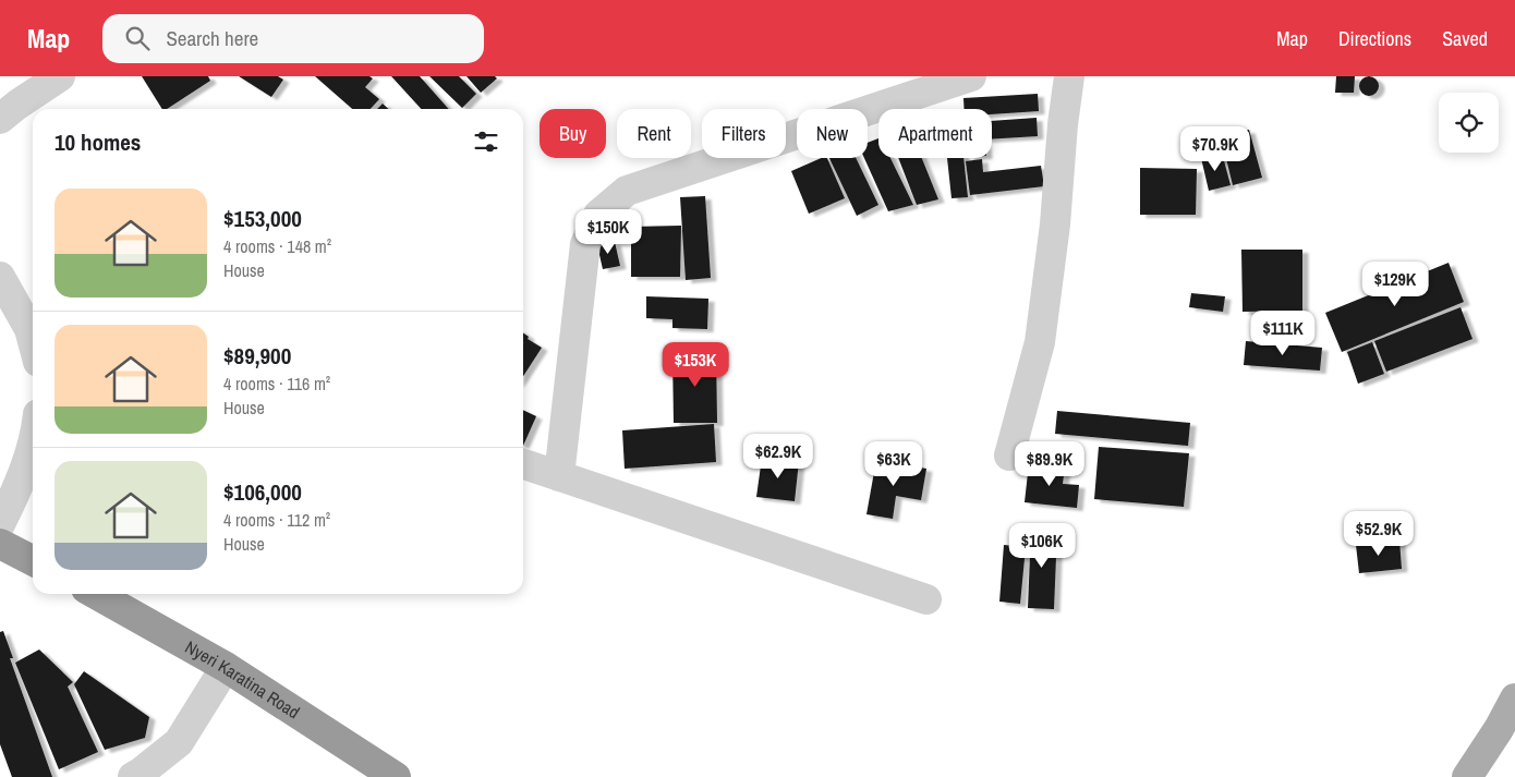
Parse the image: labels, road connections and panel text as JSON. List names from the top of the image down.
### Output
{
  "streets": {
    "highway": ["Nyeri Karatina Road"]
  },
  "page": {
    "header": "Map",
    "search": "Search here",
    "nav": ["Map", "Directions", "Saved"],
    "chip": [
      "Buy",
      "Rent",
      "Filters",
      "New",
      "Apartment"
    ],
    "heading": "10 homes",
    "price": [
      "$70.9K",
      "$150K",
      "$129K",
      "$111K",
      "$153K",
      "$62.9K",
      "$63K",
      "$89.9K",
      "$52.9K",
      "$106K"
    ],
    "list": [
      {
        "name": "$153,000",
        "note": "4 rooms · 148 m² · House"
      },
      {
        "name": "$89,900",
        "note": "4 rooms · 116 m² · House"
      },
      {
        "name": "$106,000",
        "note": "4 rooms · 112 m² · House"
      }
    ]
  }
}
